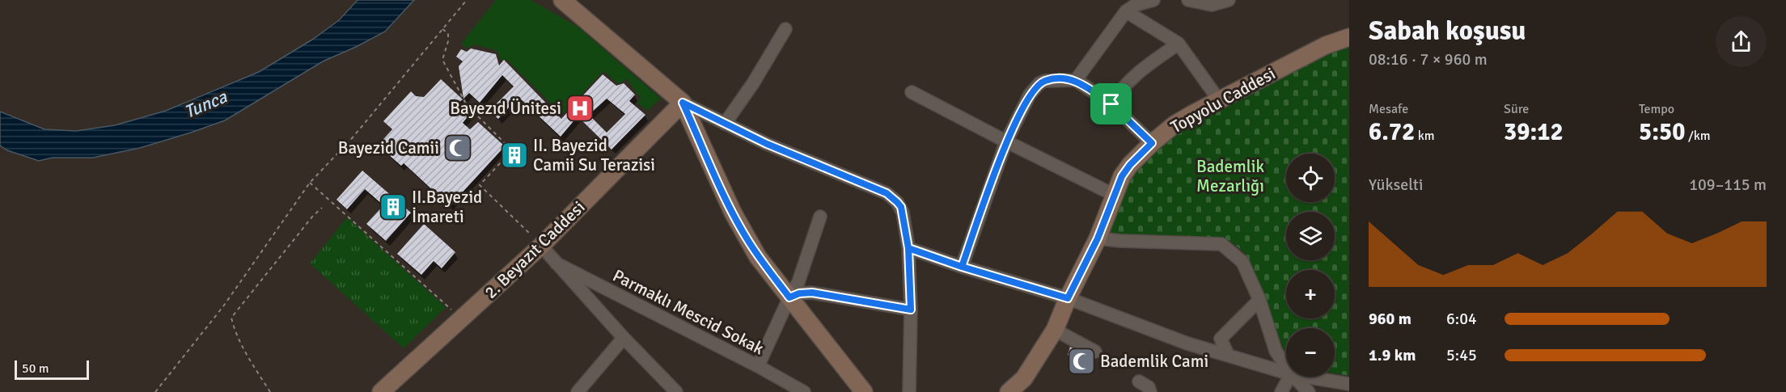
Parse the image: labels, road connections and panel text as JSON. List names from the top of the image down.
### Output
{
  "streets": {
    "street": ["Topyolu Caddesi", "2. Beyazıt Caddesi", "Parmaklı Mescid Sokak"]
  },
  "water": ["Tunca"],
  "parks": ["Bademlik Mezarlığı"],
  "places": {
    "hospital": ["Bayezıd Ünitesi"],
    "mosque": ["Bayezid Camii", "Bademlik Cami"],
    "building": ["II. Bayezid Camii Su Terazisi", "II.Bayezid İmareti"]
  },
  "scale_bar": "50 m",
  "page": {
    "heading": ["Sabah koşusu", "08:16 · 7 × 960 m"],
    "stats": [
      ["Mesafe", "6.72 km"],
      ["Süre", "39:12"],
      ["Tempo", "5:50 /km"]
    ],
    "map_buttons": ["+", "−"],
    "chart": ["Yükselti", "109–115 m"],
    "list": [
      {
        "name": "960 m",
        "note": "6:04"
      },
      {
        "name": "1.9 km",
        "note": "5:45"
      }
    ],
    "scale": "50 m"
  }
}
